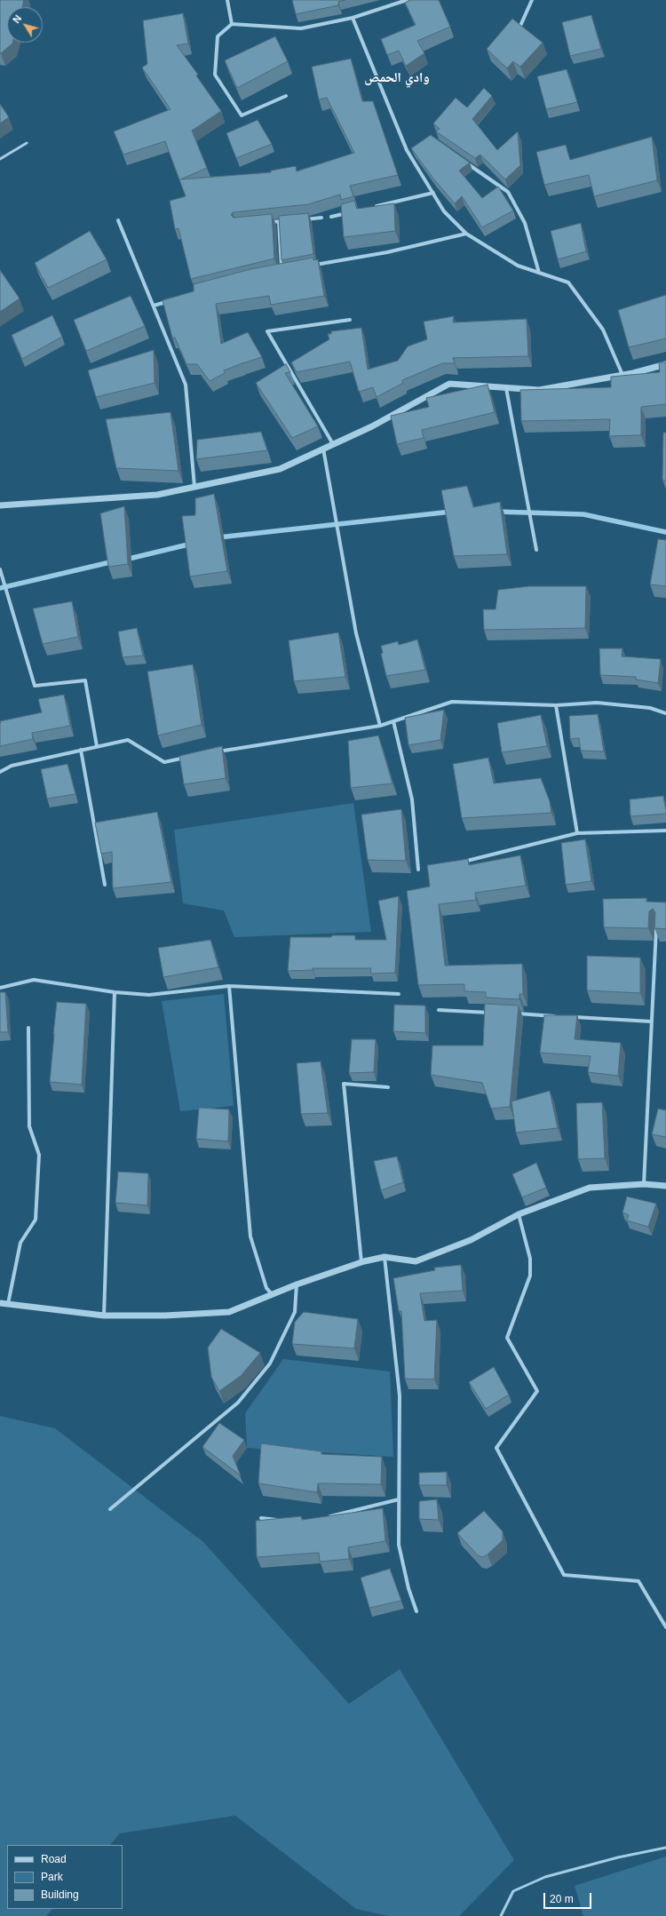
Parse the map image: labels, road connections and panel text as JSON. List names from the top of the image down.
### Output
{
  "districts": ["وادي الحمص"],
  "legend": ["Road", "Park", "Building"],
  "scale_bar": "20 m",
  "north": "top left"
}
